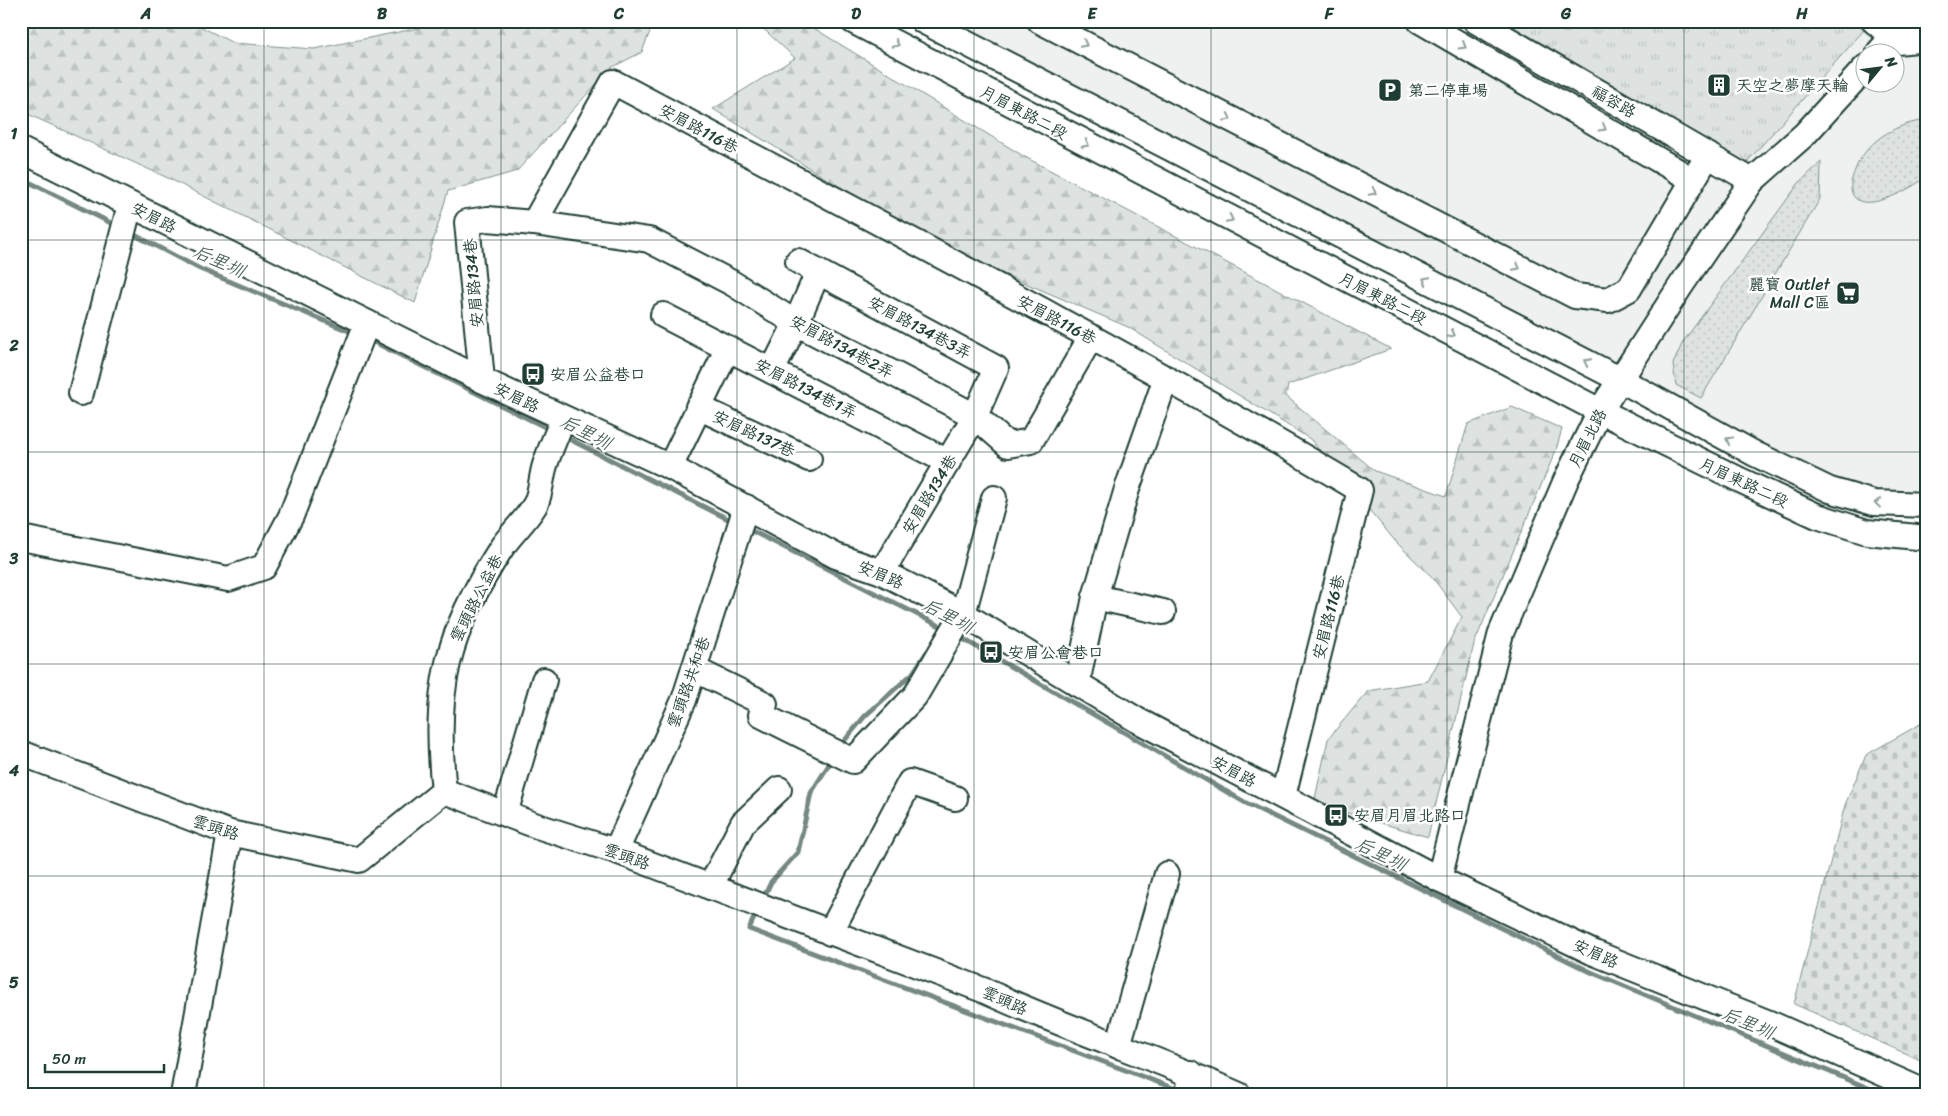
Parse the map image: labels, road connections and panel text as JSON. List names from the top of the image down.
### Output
{
  "streets": {
    "street": [
      "福容路",
      "月眉東路二段",
      "安眉路116巷",
      "安眉路",
      "安眉路134巷",
      "安眉路134巷3弄",
      "安眉路134巷2弄",
      "安眉路134巷1弄",
      "安眉路137巷",
      "月眉北路",
      "雲頭路公益巷",
      "雲頭路共和巷",
      "雲頭路"
    ]
  },
  "crossings": [
    ["福容路", "月眉北路"],
    ["月眉東路二段", "月眉北路"],
    ["安眉路116巷", "安眉路"],
    ["安眉路116巷", "安眉路134巷"],
    ["安眉路116巷", "安眉路134巷2弄"],
    ["安眉路", "安眉路134巷"],
    ["安眉路", "安眉路137巷"],
    ["安眉路", "月眉北路"],
    ["安眉路", "雲頭路公益巷"],
    ["安眉路", "雲頭路共和巷"],
    ["安眉路134巷", "安眉路134巷3弄"],
    ["安眉路134巷", "安眉路134巷2弄"],
    ["安眉路134巷", "安眉路134巷1弄"],
    ["安眉路134巷3弄", "安眉路134巷2弄"],
    ["安眉路134巷1弄", "安眉路137巷"],
    ["雲頭路公益巷", "雲頭路"],
    ["雲頭路共和巷", "雲頭路"]
  ],
  "water": ["后里圳"],
  "places": {
    "building": ["天空之夢摩天輪"],
    "parking": ["第二停車場"],
    "supermarket": ["麗寶 Outlet Mall C區"],
    "bus stop": ["安眉公益巷口", "安眉公會巷口", "安眉月眉北路口"]
  },
  "scale_bar": "50 m",
  "north": "top right",
  "grid": {
    "columns": [
      "A",
      "B",
      "C",
      "D",
      "E",
      "F",
      "G",
      "H"
    ],
    "rows": [
      "1",
      "2",
      "3",
      "4",
      "5"
    ]
  }
}
